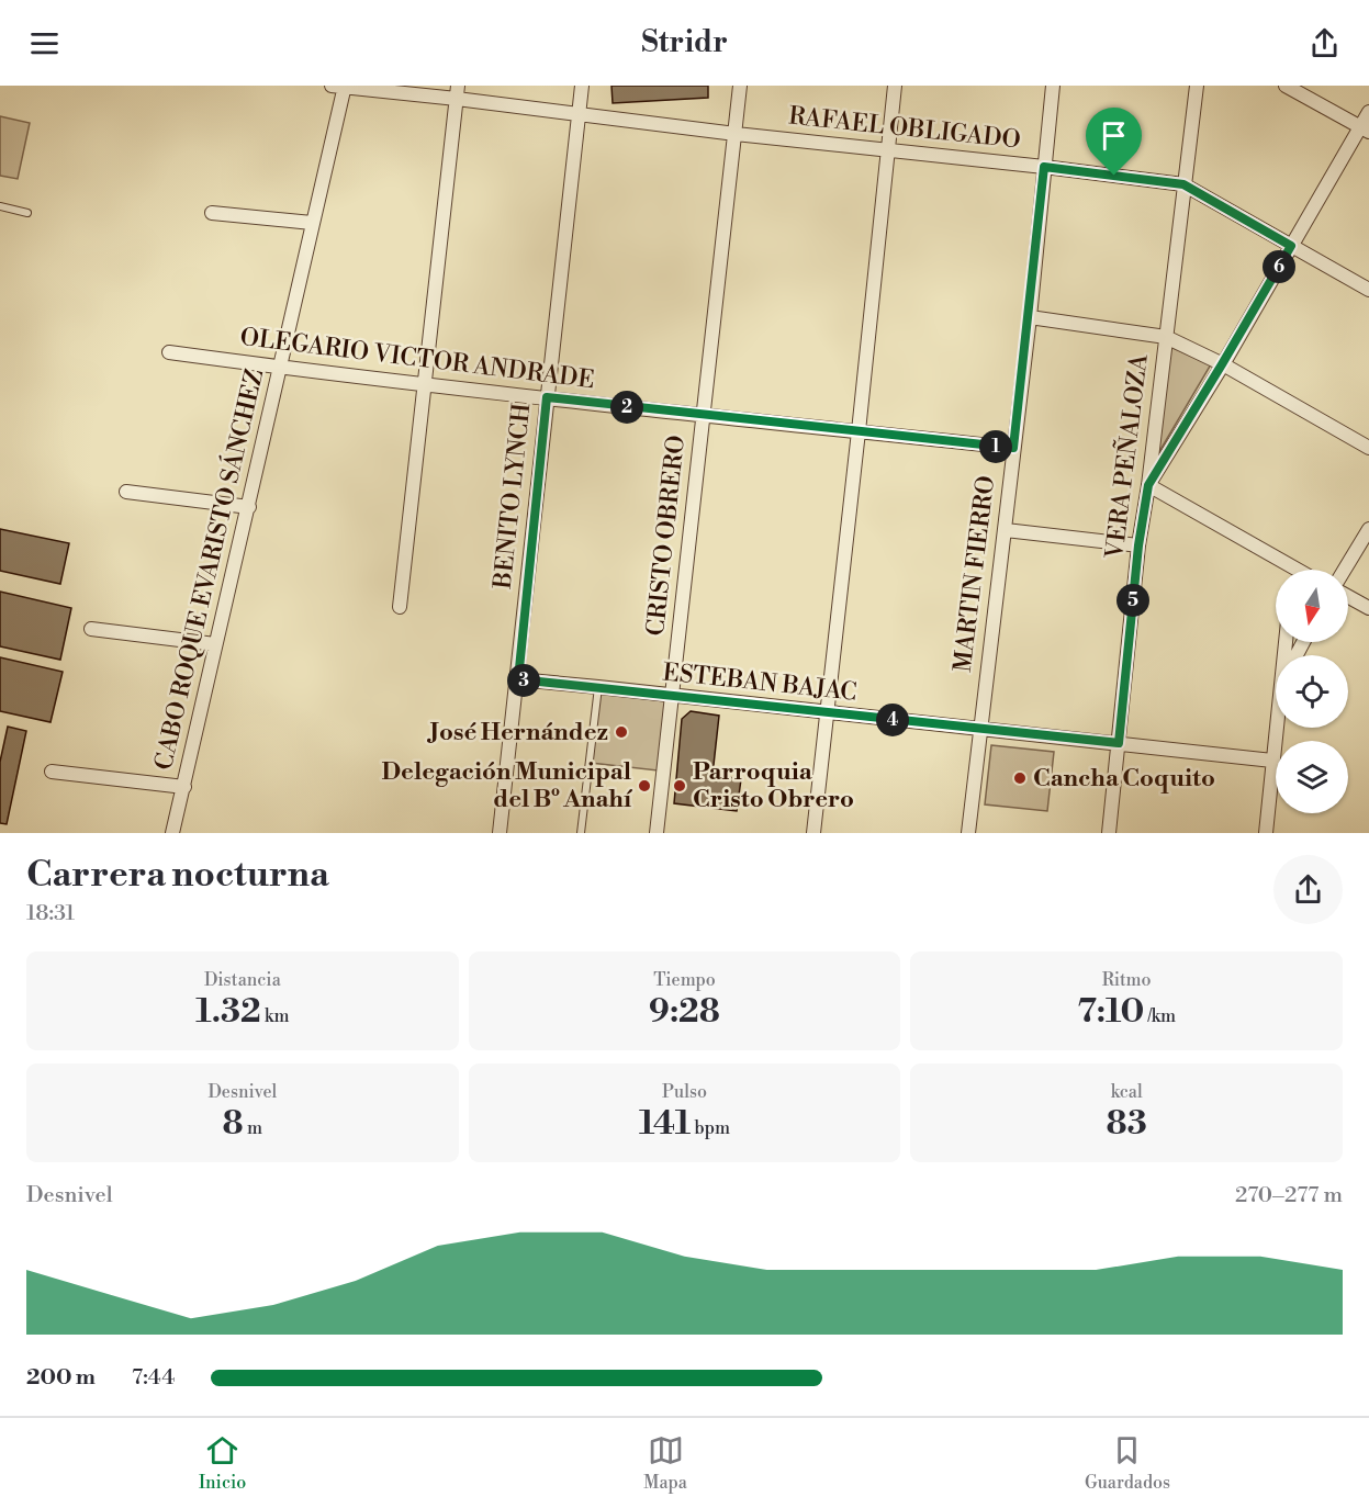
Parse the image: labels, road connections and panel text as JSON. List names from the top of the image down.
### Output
{
  "streets": {
    "street": [
      "RAFAEL OBLIGADO",
      "OLEGARIO VICTOR ANDRADE",
      "VERA PEÑALOZA",
      "BENITO LYNCH",
      "CRISTO OBRERO",
      "CABO ROQUE EVARISTO SÁNCHEZ",
      "MARTIN FIERRO",
      "ESTEBAN BAJAC"
    ]
  },
  "crossings": [
    ["RAFAEL OBLIGADO", "VERA PEÑALOZA"],
    ["RAFAEL OBLIGADO", "BENITO LYNCH"],
    ["RAFAEL OBLIGADO", "CRISTO OBRERO"],
    ["RAFAEL OBLIGADO", "CABO ROQUE EVARISTO SÁNCHEZ"],
    ["RAFAEL OBLIGADO", "MARTIN FIERRO"],
    ["OLEGARIO VICTOR ANDRADE", "BENITO LYNCH"],
    ["OLEGARIO VICTOR ANDRADE", "CRISTO OBRERO"],
    ["OLEGARIO VICTOR ANDRADE", "CABO ROQUE EVARISTO SÁNCHEZ"],
    ["OLEGARIO VICTOR ANDRADE", "MARTIN FIERRO"],
    ["VERA PEÑALOZA", "ESTEBAN BAJAC"],
    ["BENITO LYNCH", "ESTEBAN BAJAC"],
    ["CRISTO OBRERO", "ESTEBAN BAJAC"],
    ["MARTIN FIERRO", "ESTEBAN BAJAC"]
  ],
  "places": [
    "José Hernández",
    "Cancha Coquito",
    "Delegación Municipal del Bº Anahí",
    "Parroquia Cristo Obrero"
  ],
  "north": "bottom",
  "page": {
    "header": "Stridr",
    "pins": [
      "6",
      "2",
      "1",
      "5",
      "3",
      "4"
    ],
    "heading": ["Carrera nocturna", "18:31"],
    "stats": [
      ["Distancia", "1.32 km"],
      ["Tiempo", "9:28"],
      ["Ritmo", "7:10 /km"],
      ["Desnivel", "8 m"],
      ["Pulso", "141 bpm"],
      ["kcal", "83"]
    ],
    "chart": ["Desnivel", "270–277 m"],
    "list": [
      {
        "name": "200 m",
        "note": "7:44"
      }
    ],
    "tabs": ["Inicio", "Mapa", "Guardados"]
  }
}
